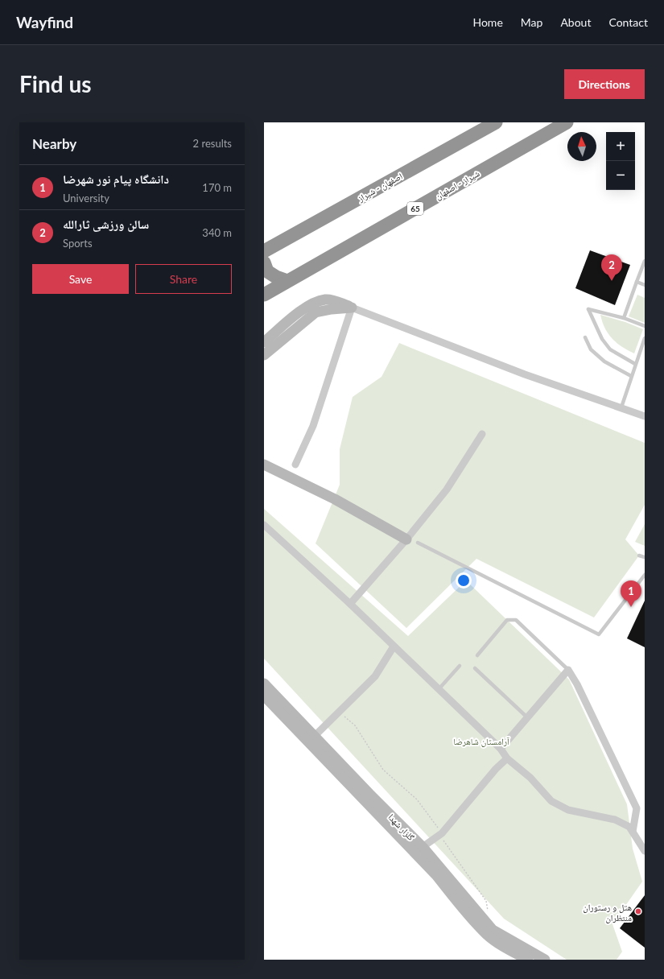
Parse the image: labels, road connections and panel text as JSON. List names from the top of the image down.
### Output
{
  "streets": {
    "highway": ["شیراز - اصفهان", "اصفهان - شیراز", "65"],
    "street": ["گلزار شهدا"]
  },
  "parks": ["آرامستان شاهرضا"],
  "places": ["هتل و رستوران منتظران"],
  "north": "top",
  "page": {
    "header": "Wayfind",
    "nav": [
      "Home",
      "Map",
      "About",
      "Contact"
    ],
    "buttons": [
      "Directions",
      ["Save", "Share"]
    ],
    "title": "Find us",
    "heading": ["Nearby", "2 results"],
    "map_buttons": ["+", "−"],
    "list": [
      {
        "mark": "1",
        "name": "دانشگاه پیام نور شهرضا",
        "note": "University",
        "value": "170 m"
      },
      {
        "mark": "2",
        "name": "سالن ورزشی ثارالله",
        "note": "Sports",
        "value": "340 m"
      }
    ],
    "pins": ["2", "1"]
  }
}
